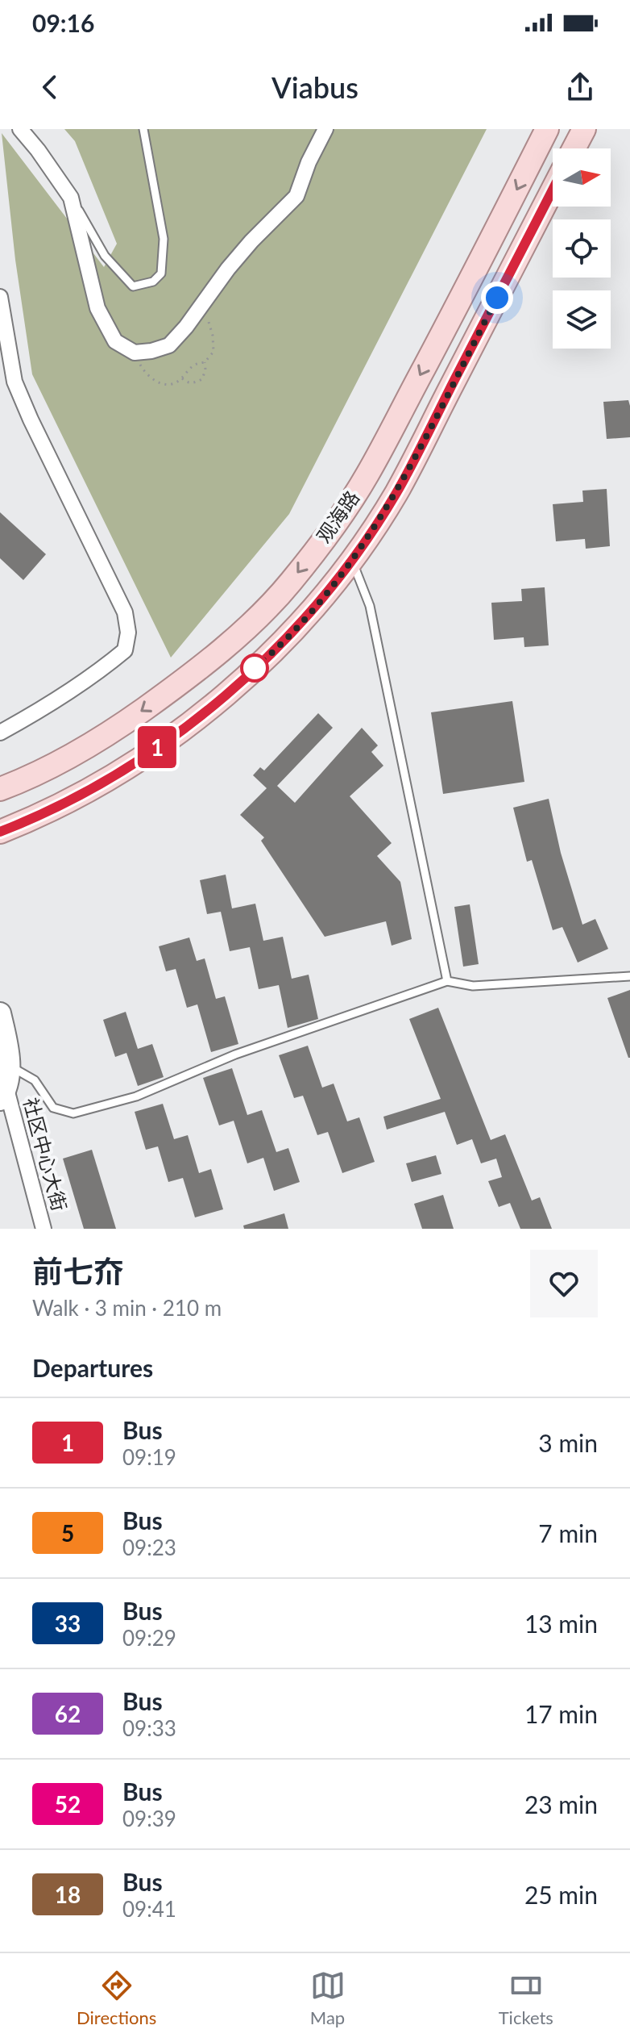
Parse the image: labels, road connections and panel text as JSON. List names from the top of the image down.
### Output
{
  "streets": {
    "main road": ["观海路"],
    "street": ["社区中心大街"]
  },
  "lines": ["bus line 1"],
  "north": "right",
  "page": {
    "status": "09:16",
    "header": "Viabus",
    "on_map": "1",
    "heading": [
      ["前七夼", "Walk · 3 min · 210 m"],
      "Departures"
    ],
    "list": [
      {
        "mark": "1",
        "name": "Bus",
        "note": "09:19",
        "value": "3 min"
      },
      {
        "mark": "5",
        "name": "Bus",
        "note": "09:23",
        "value": "7 min"
      },
      {
        "mark": "33",
        "name": "Bus",
        "note": "09:29",
        "value": "13 min"
      },
      {
        "mark": "62",
        "name": "Bus",
        "note": "09:33",
        "value": "17 min"
      },
      {
        "mark": "52",
        "name": "Bus",
        "note": "09:39",
        "value": "23 min"
      },
      {
        "mark": "18",
        "name": "Bus",
        "note": "09:41",
        "value": "25 min"
      }
    ],
    "tabs": ["Directions", "Map", "Tickets"]
  }
}
